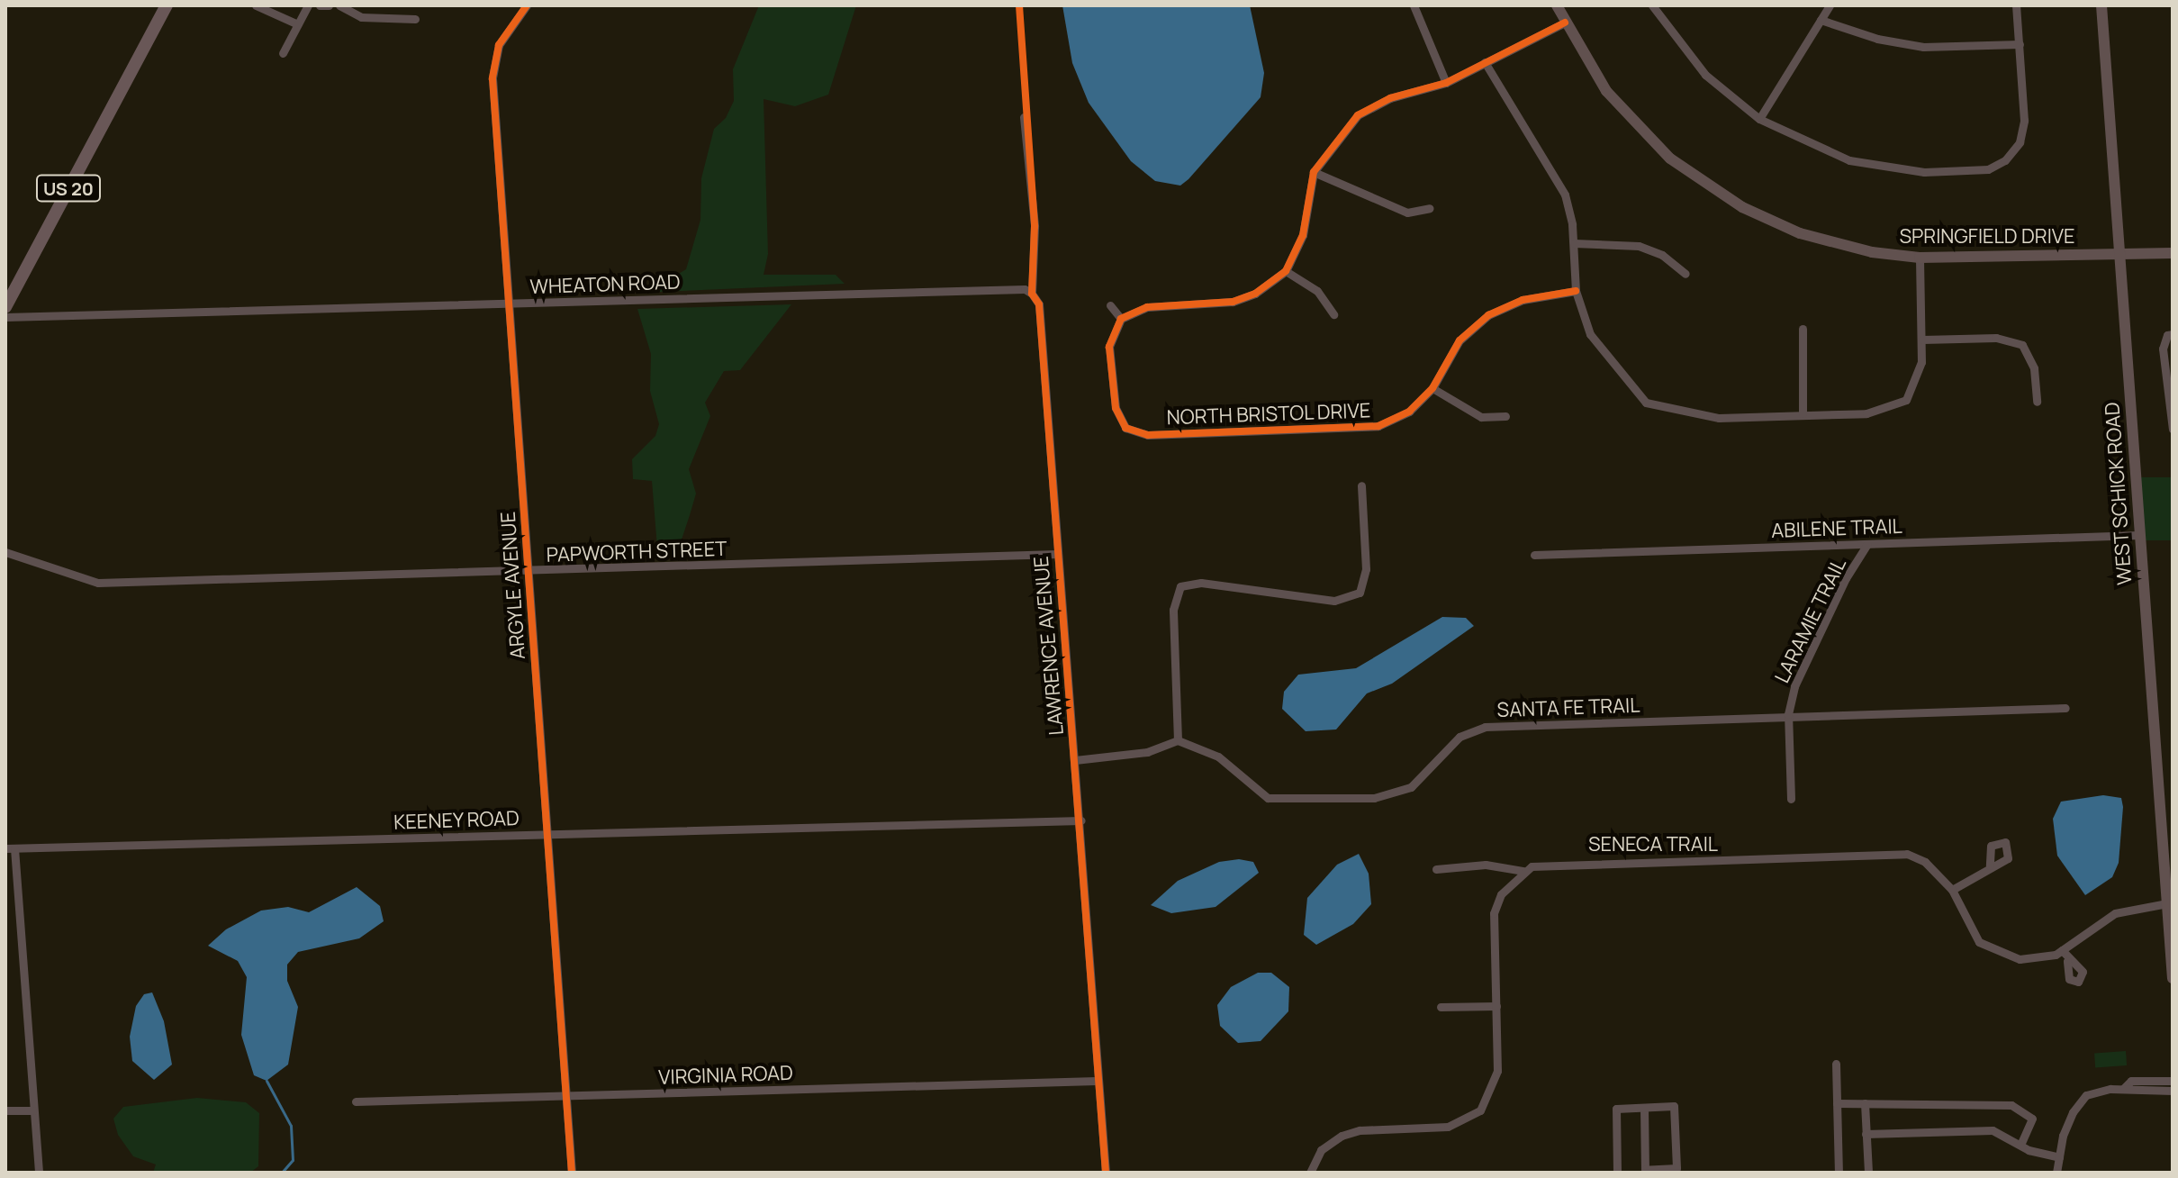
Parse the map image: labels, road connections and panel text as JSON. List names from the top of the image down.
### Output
{
  "streets": {
    "main road": ["US 20"],
    "street": [
      "SPRINGFIELD DRIVE",
      "WHEATON ROAD",
      "NORTH BRISTOL DRIVE",
      "WEST SCHICK ROAD",
      "ABILENE TRAIL",
      "PAPWORTH STREET",
      "ARGYLE AVENUE",
      "LARAMIE TRAIL",
      "LAWRENCE AVENUE",
      "SANTA FE TRAIL",
      "KEENEY ROAD",
      "SENECA TRAIL",
      "VIRGINIA ROAD"
    ]
  },
  "crossings": [
    ["SPRINGFIELD DRIVE", "WEST SCHICK ROAD"],
    ["WHEATON ROAD", "ARGYLE AVENUE"],
    ["WHEATON ROAD", "LAWRENCE AVENUE"],
    ["WEST SCHICK ROAD", "ABILENE TRAIL"],
    ["WEST SCHICK ROAD", "SENECA TRAIL"],
    ["ABILENE TRAIL", "LARAMIE TRAIL"],
    ["PAPWORTH STREET", "ARGYLE AVENUE"],
    ["PAPWORTH STREET", "LAWRENCE AVENUE"],
    ["ARGYLE AVENUE", "KEENEY ROAD"],
    ["ARGYLE AVENUE", "VIRGINIA ROAD"],
    ["LARAMIE TRAIL", "SANTA FE TRAIL"],
    ["LAWRENCE AVENUE", "KEENEY ROAD"],
    ["LAWRENCE AVENUE", "VIRGINIA ROAD"]
  ]
}
